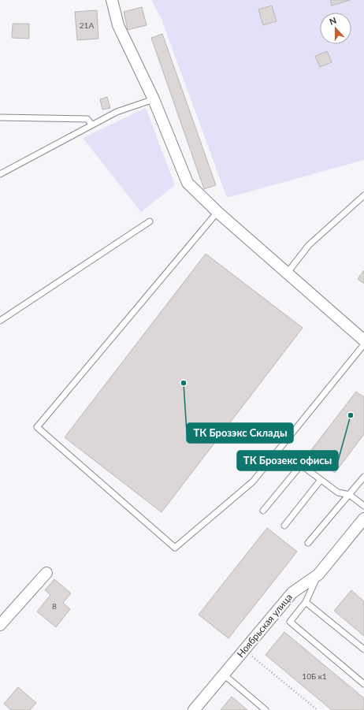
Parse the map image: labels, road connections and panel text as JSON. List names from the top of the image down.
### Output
{
  "streets": {
    "street": ["Ноябрьская улица"]
  },
  "places": ["ТК Брозэкс Склады", "ТК Брозекс офисы"],
  "house_numbers": ["21А", "8", "10Б к1"],
  "north": "top"
}
